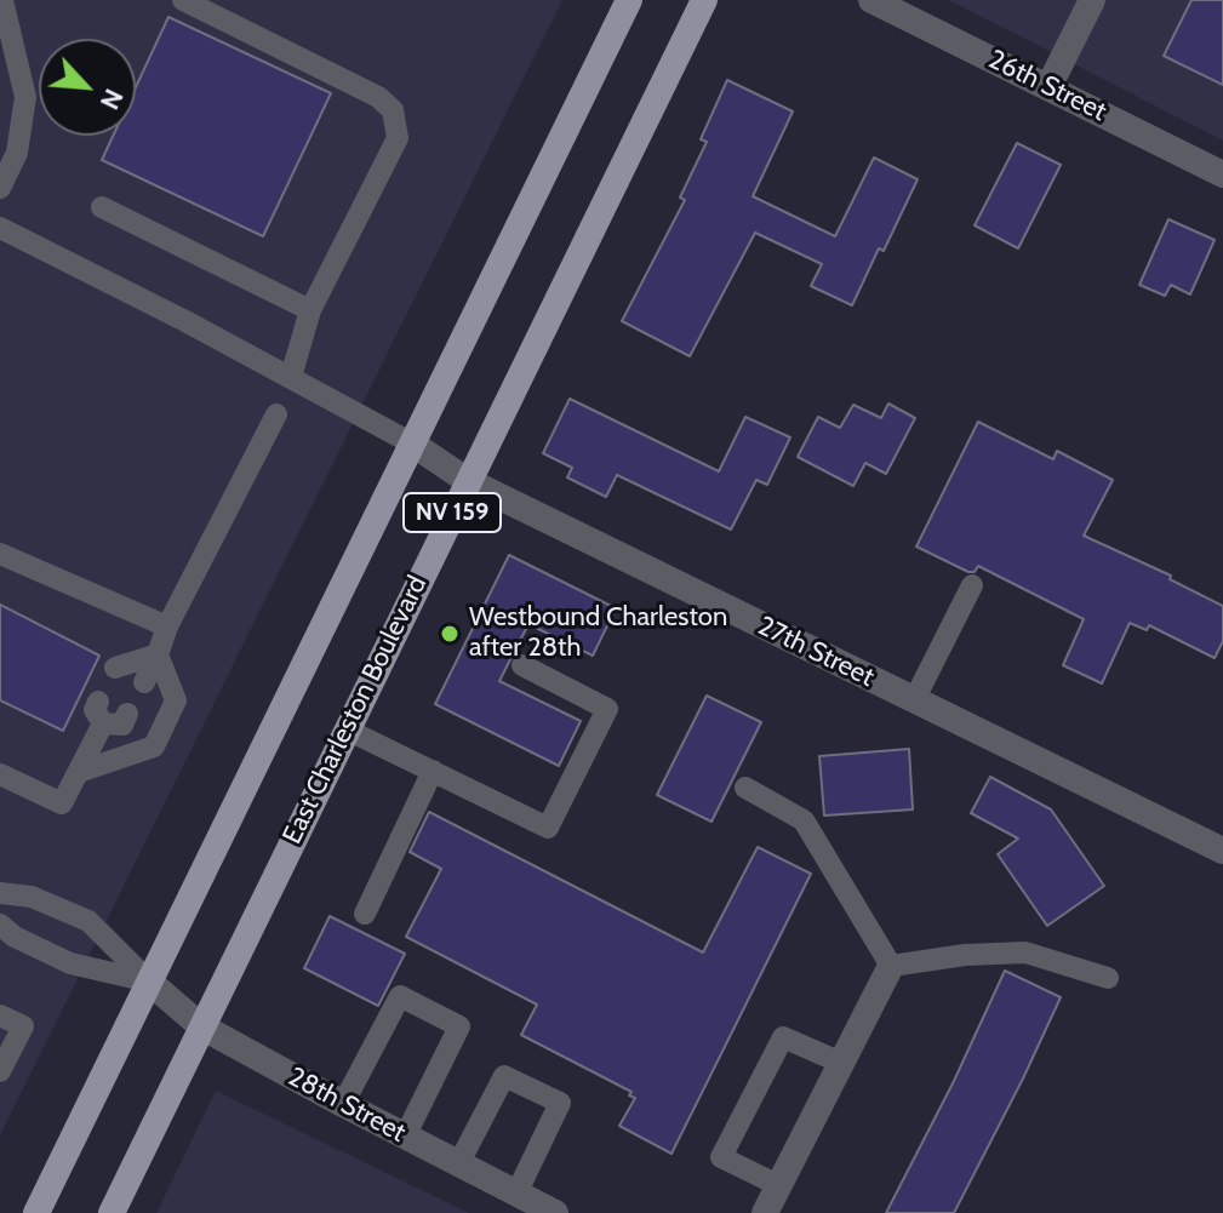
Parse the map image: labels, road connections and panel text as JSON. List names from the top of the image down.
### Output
{
  "streets": {
    "main road": ["NV 159", "East Charleston Boulevard"],
    "street": ["26th Street", "27th Street", "28th Street"]
  },
  "crossings": [
    ["NV 159", "27th Street"],
    ["NV 159", "28th Street"],
    ["27th Street", "East Charleston Boulevard"],
    ["East Charleston Boulevard", "28th Street"]
  ],
  "places": ["Westbound Charleston after 28th"],
  "north": "bottom right"
}
